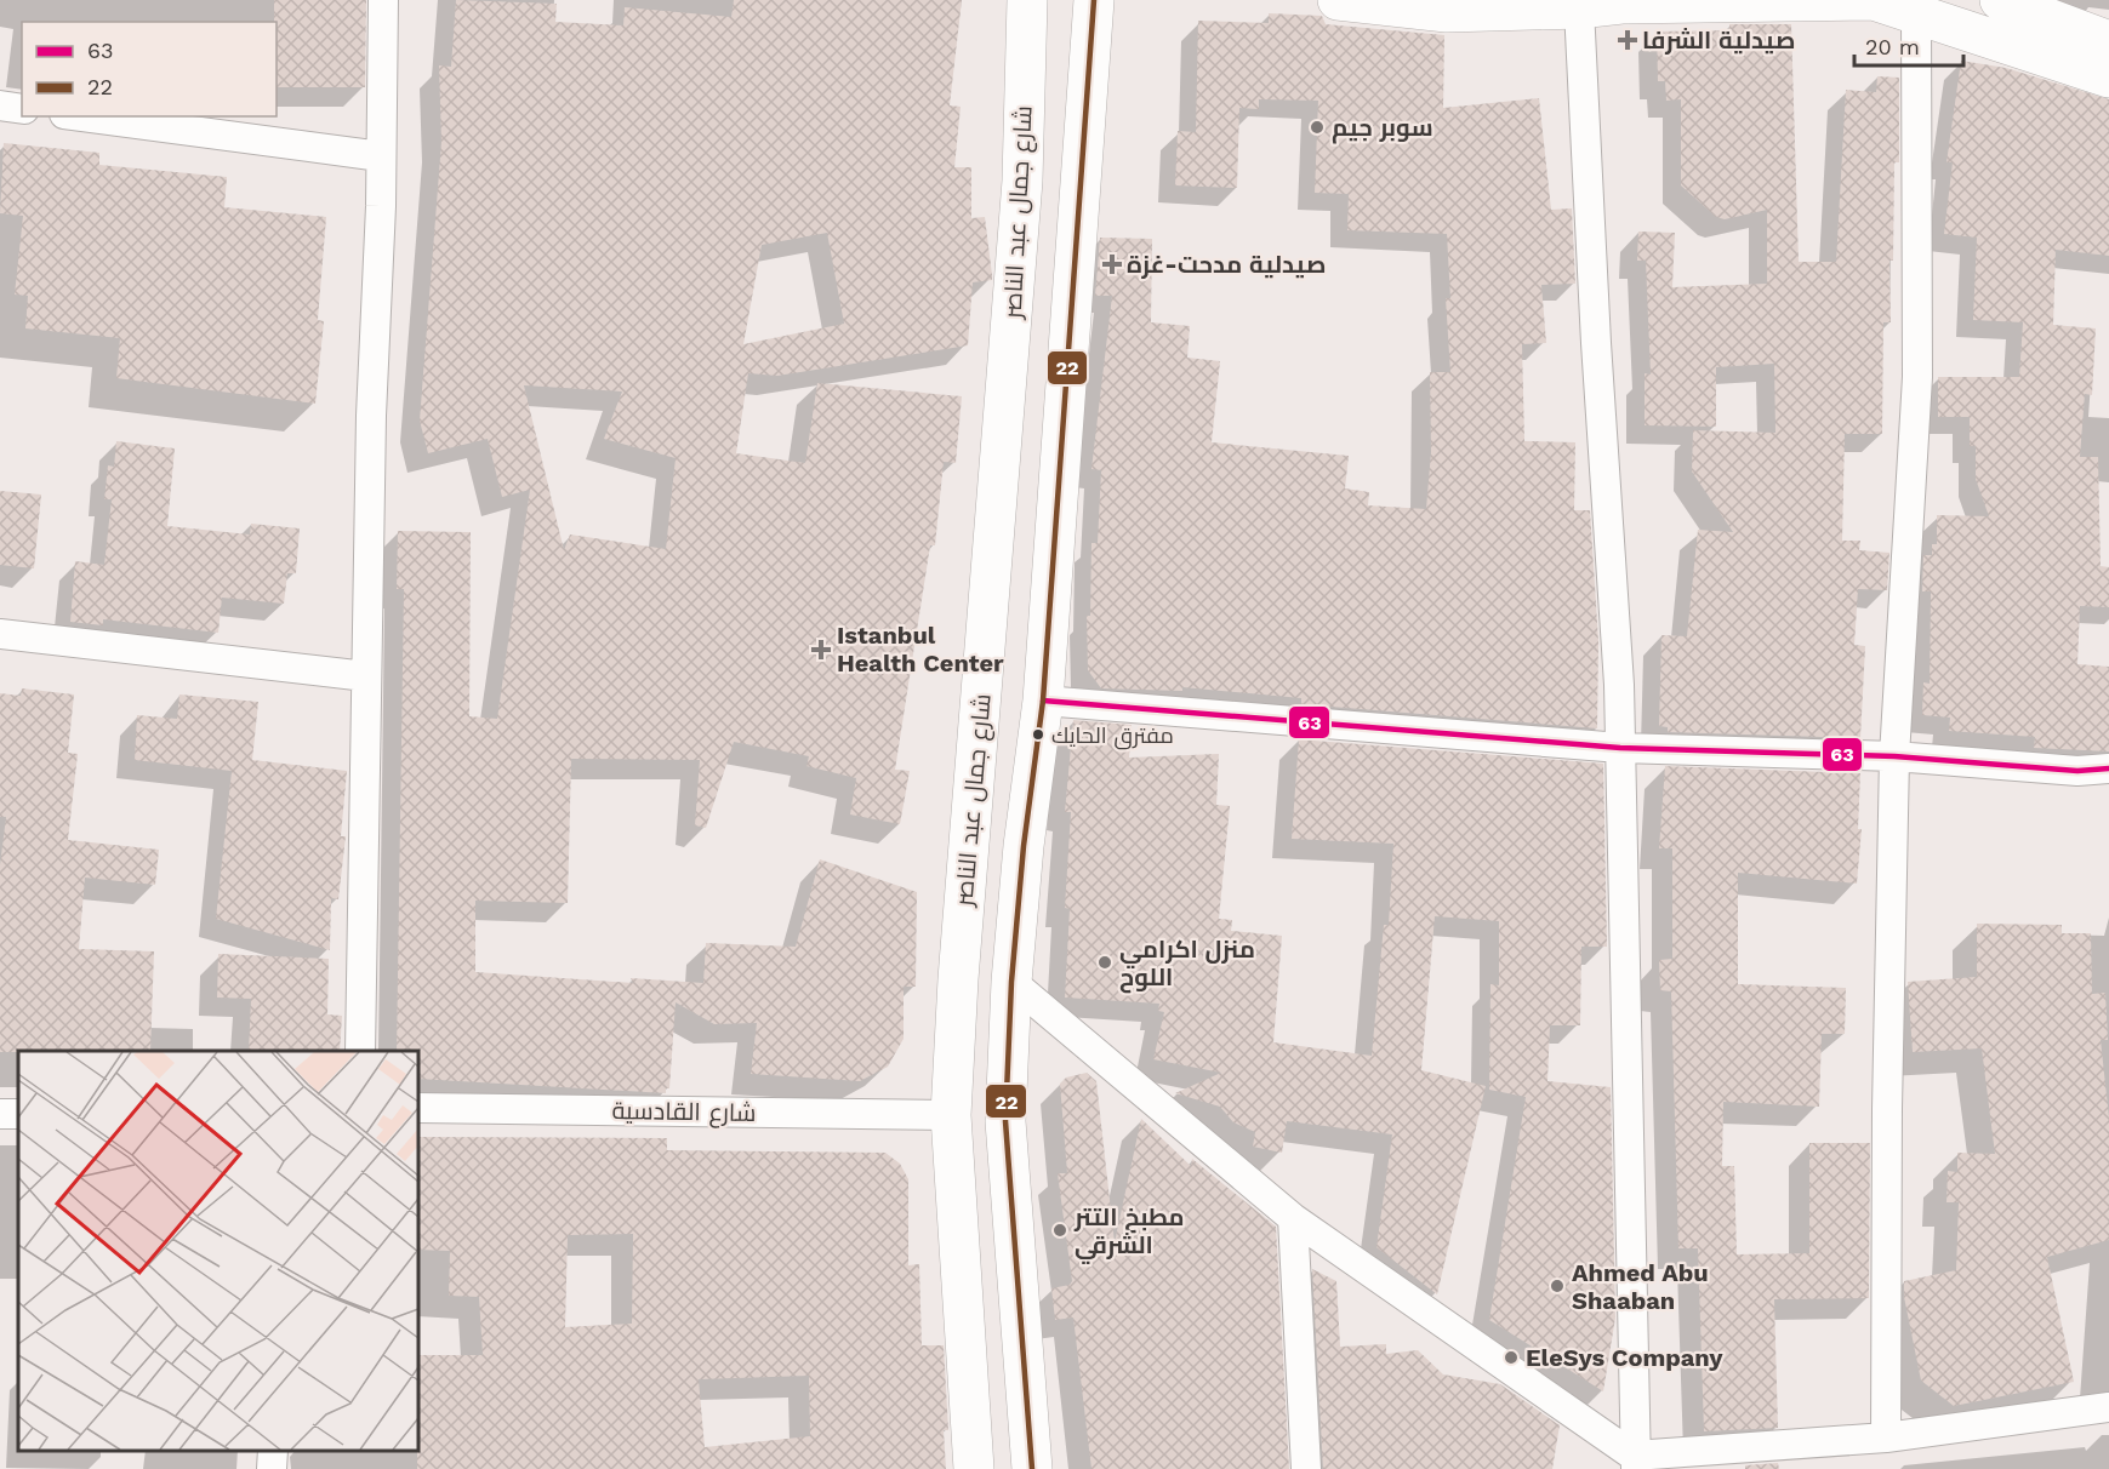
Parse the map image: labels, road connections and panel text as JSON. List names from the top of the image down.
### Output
{
  "streets": {
    "main road": ["شارع جمال عبد الناصر"],
    "street": ["شارع القادسية"]
  },
  "crossings": [
    ["شارع جمال عبد الناصر", "شارع القادسية"]
  ],
  "places": {
    "health": ["صيدلية الشرفا", "صيدلية مدحت-غزة", "Istanbul Health Center"],
    "other": [
      "سوبر جيم",
      "مفترق الحايك",
      "منزل اكرامي اللوح",
      "مطبخ التتر الشرقي",
      "Ahmed Abu Shaaban",
      "EleSys Company"
    ]
  },
  "lines": ["transit line 22", "transit line 63"],
  "legend": ["63", "22"],
  "scale_bar": "20 m"
}
